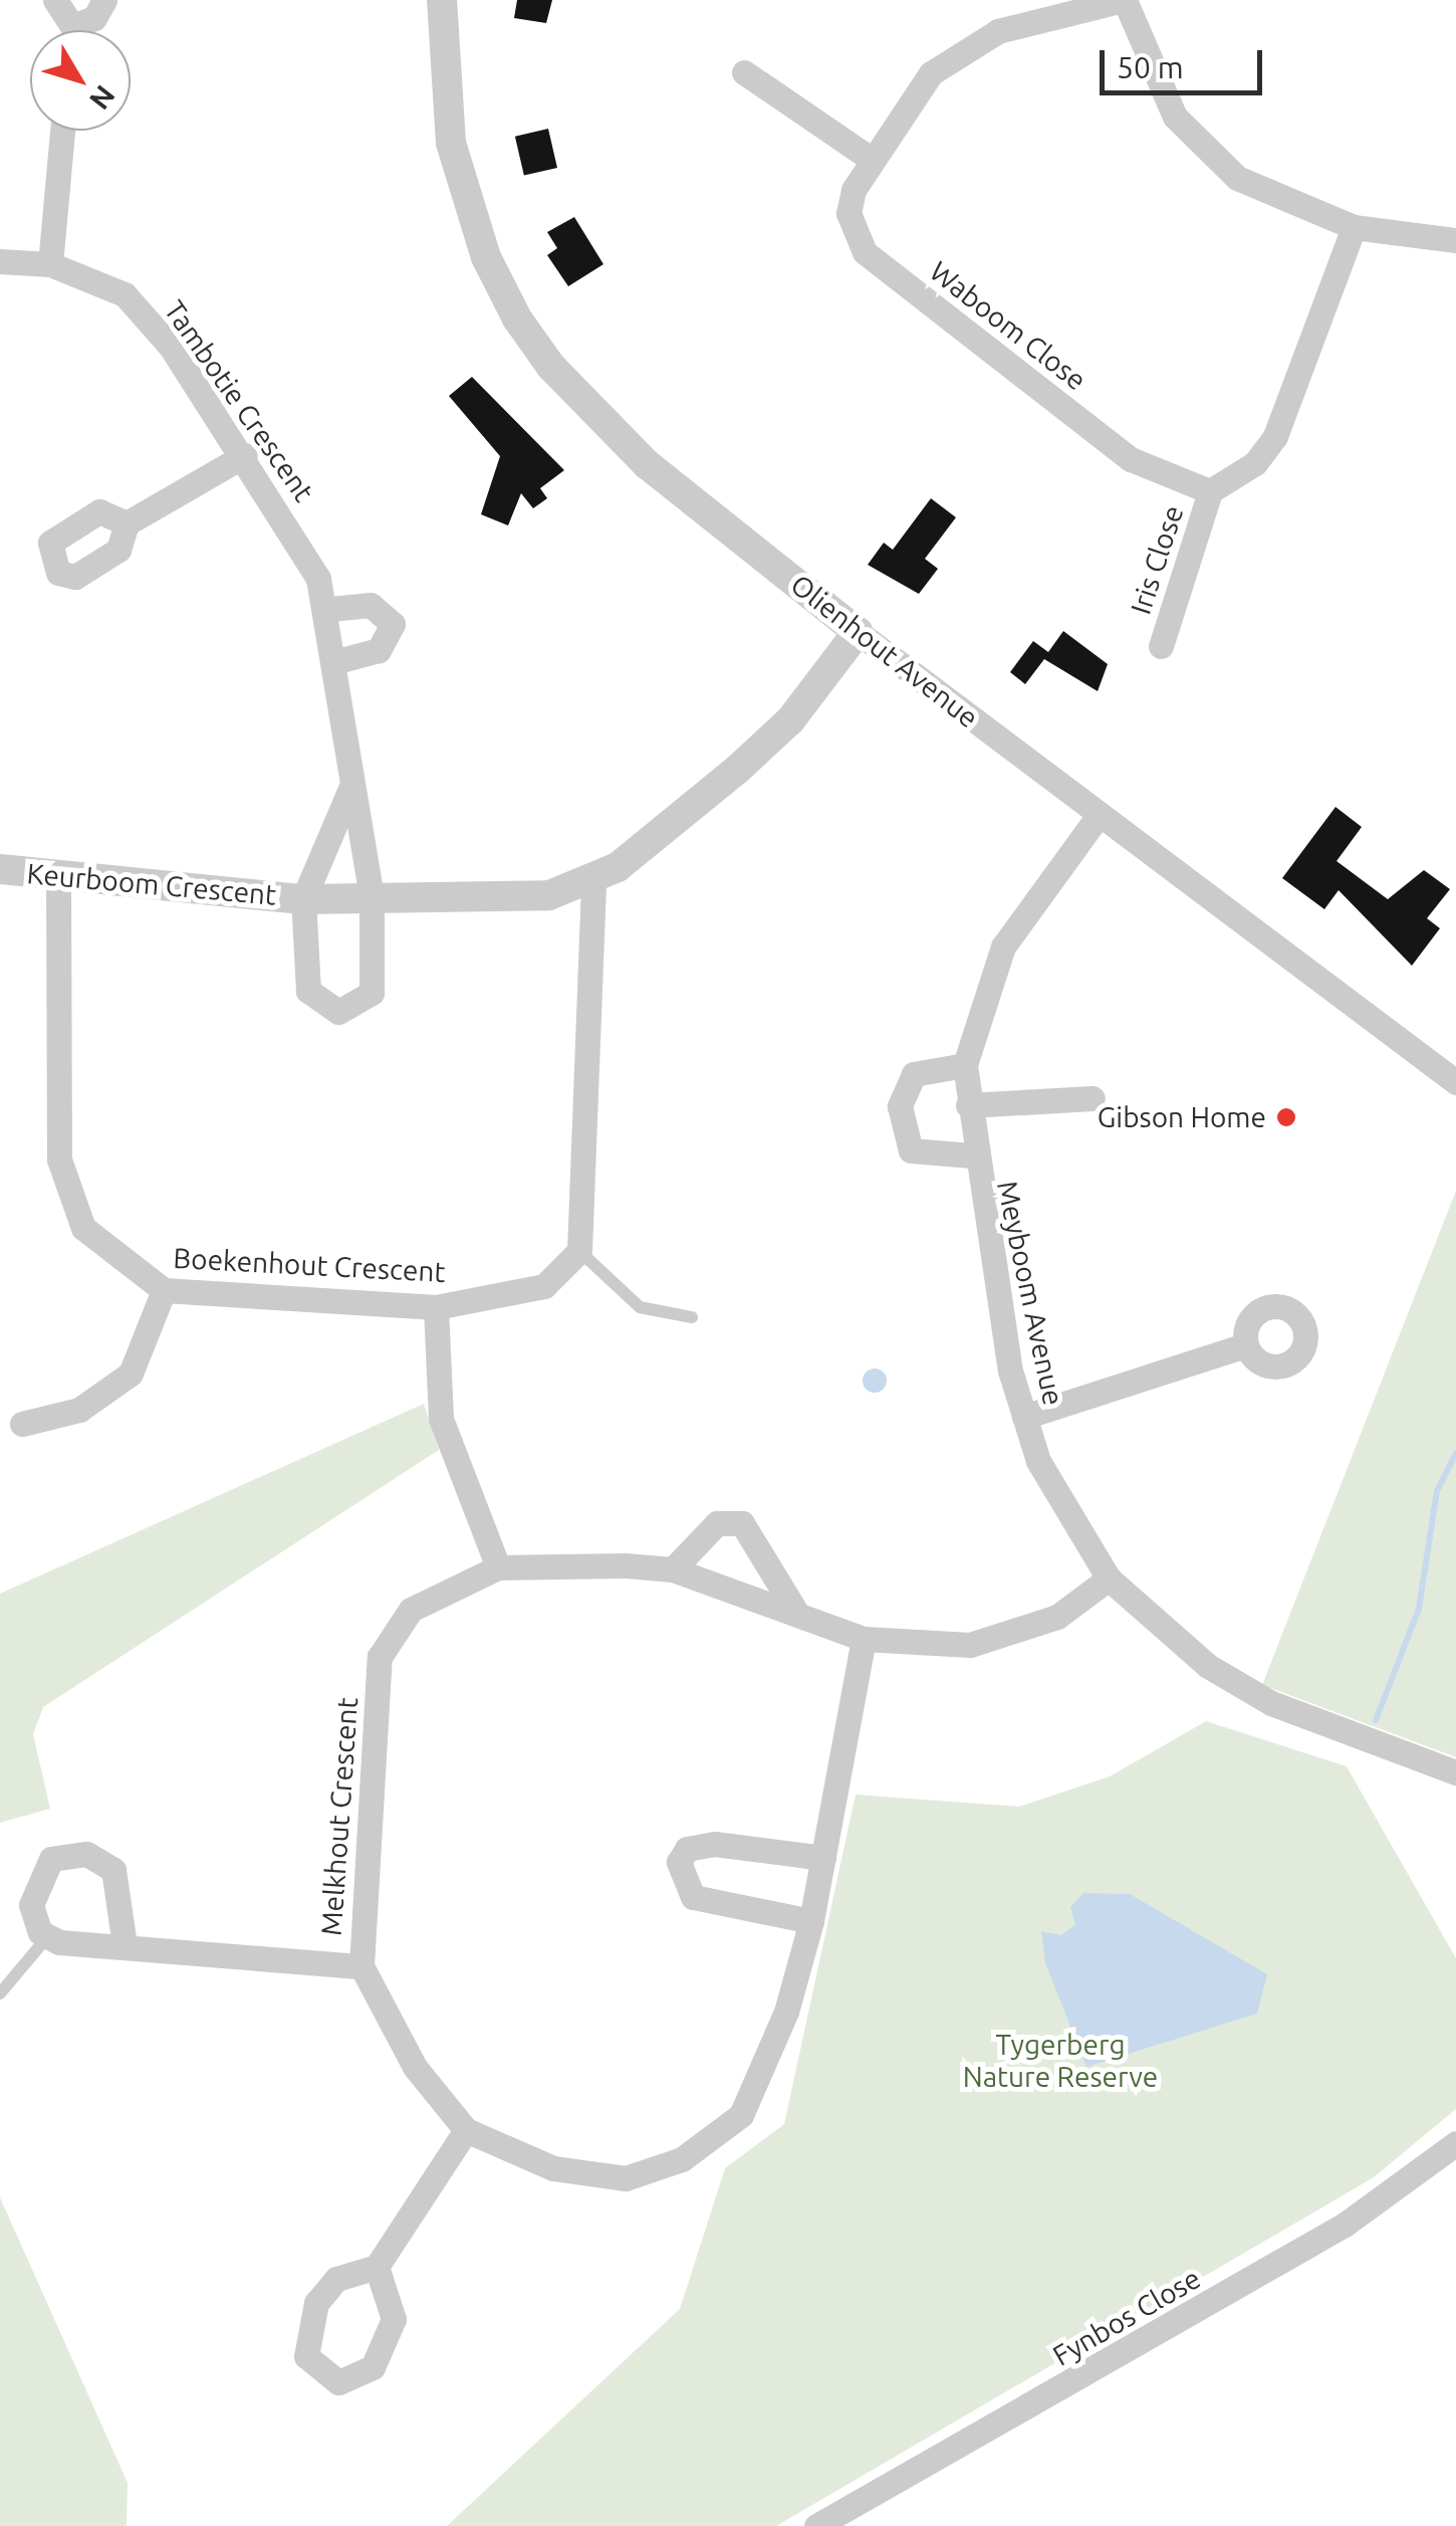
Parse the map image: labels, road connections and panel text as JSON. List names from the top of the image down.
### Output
{
  "streets": {
    "street": [
      "Waboom Close",
      "Tambotie Crescent",
      "Iris Close",
      "Olienhout Avenue",
      "Keurboom Crescent",
      "Boekenhout Crescent",
      "Meyboom Avenue",
      "Melkhout Crescent",
      "Fynbos Close"
    ]
  },
  "crossings": [
    ["Waboom Close", "Iris Close"],
    ["Tambotie Crescent", "Keurboom Crescent"],
    ["Olienhout Avenue", "Keurboom Crescent"],
    ["Olienhout Avenue", "Meyboom Avenue"],
    ["Keurboom Crescent", "Boekenhout Crescent"],
    ["Meyboom Avenue", "Melkhout Crescent"]
  ],
  "parks": ["Tygerberg Nature Reserve"],
  "places": ["Gibson Home"],
  "scale_bar": "50 m",
  "north": "bottom right"
}
